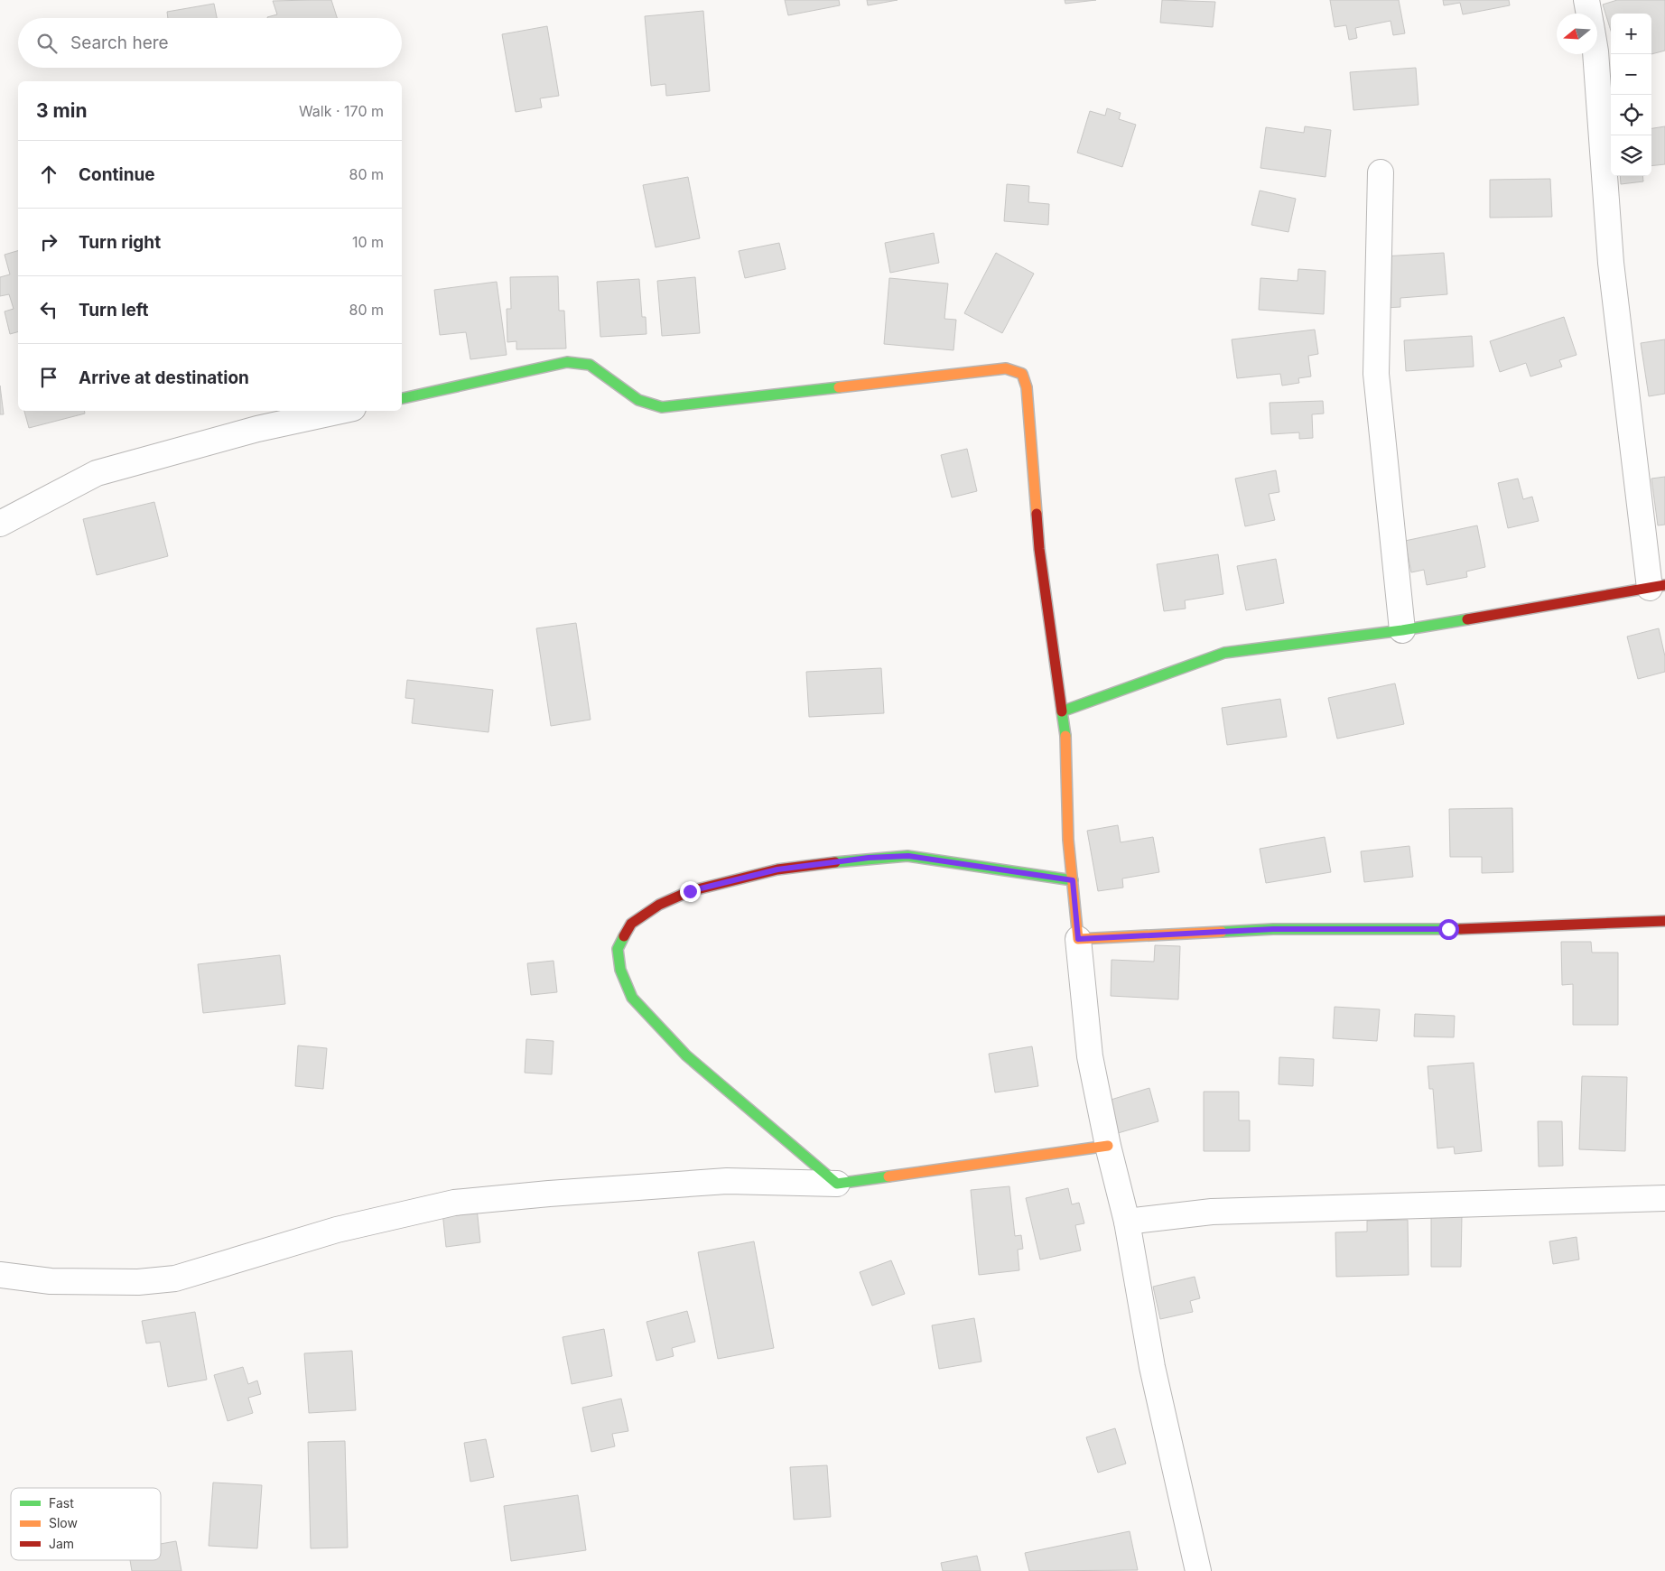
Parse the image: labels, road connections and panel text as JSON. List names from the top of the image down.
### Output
{
  "legend": ["Fast", "Slow", "Jam"],
  "north": "left",
  "page": {
    "map_buttons": ["+", "−"],
    "search": "Search here",
    "heading": ["3 min", "Walk · 170 m"],
    "list": [
      ["Continue", "80 m"],
      ["Turn right", "10 m"],
      ["Turn left", "80 m"],
      "Arrive at destination"
    ]
  }
}
